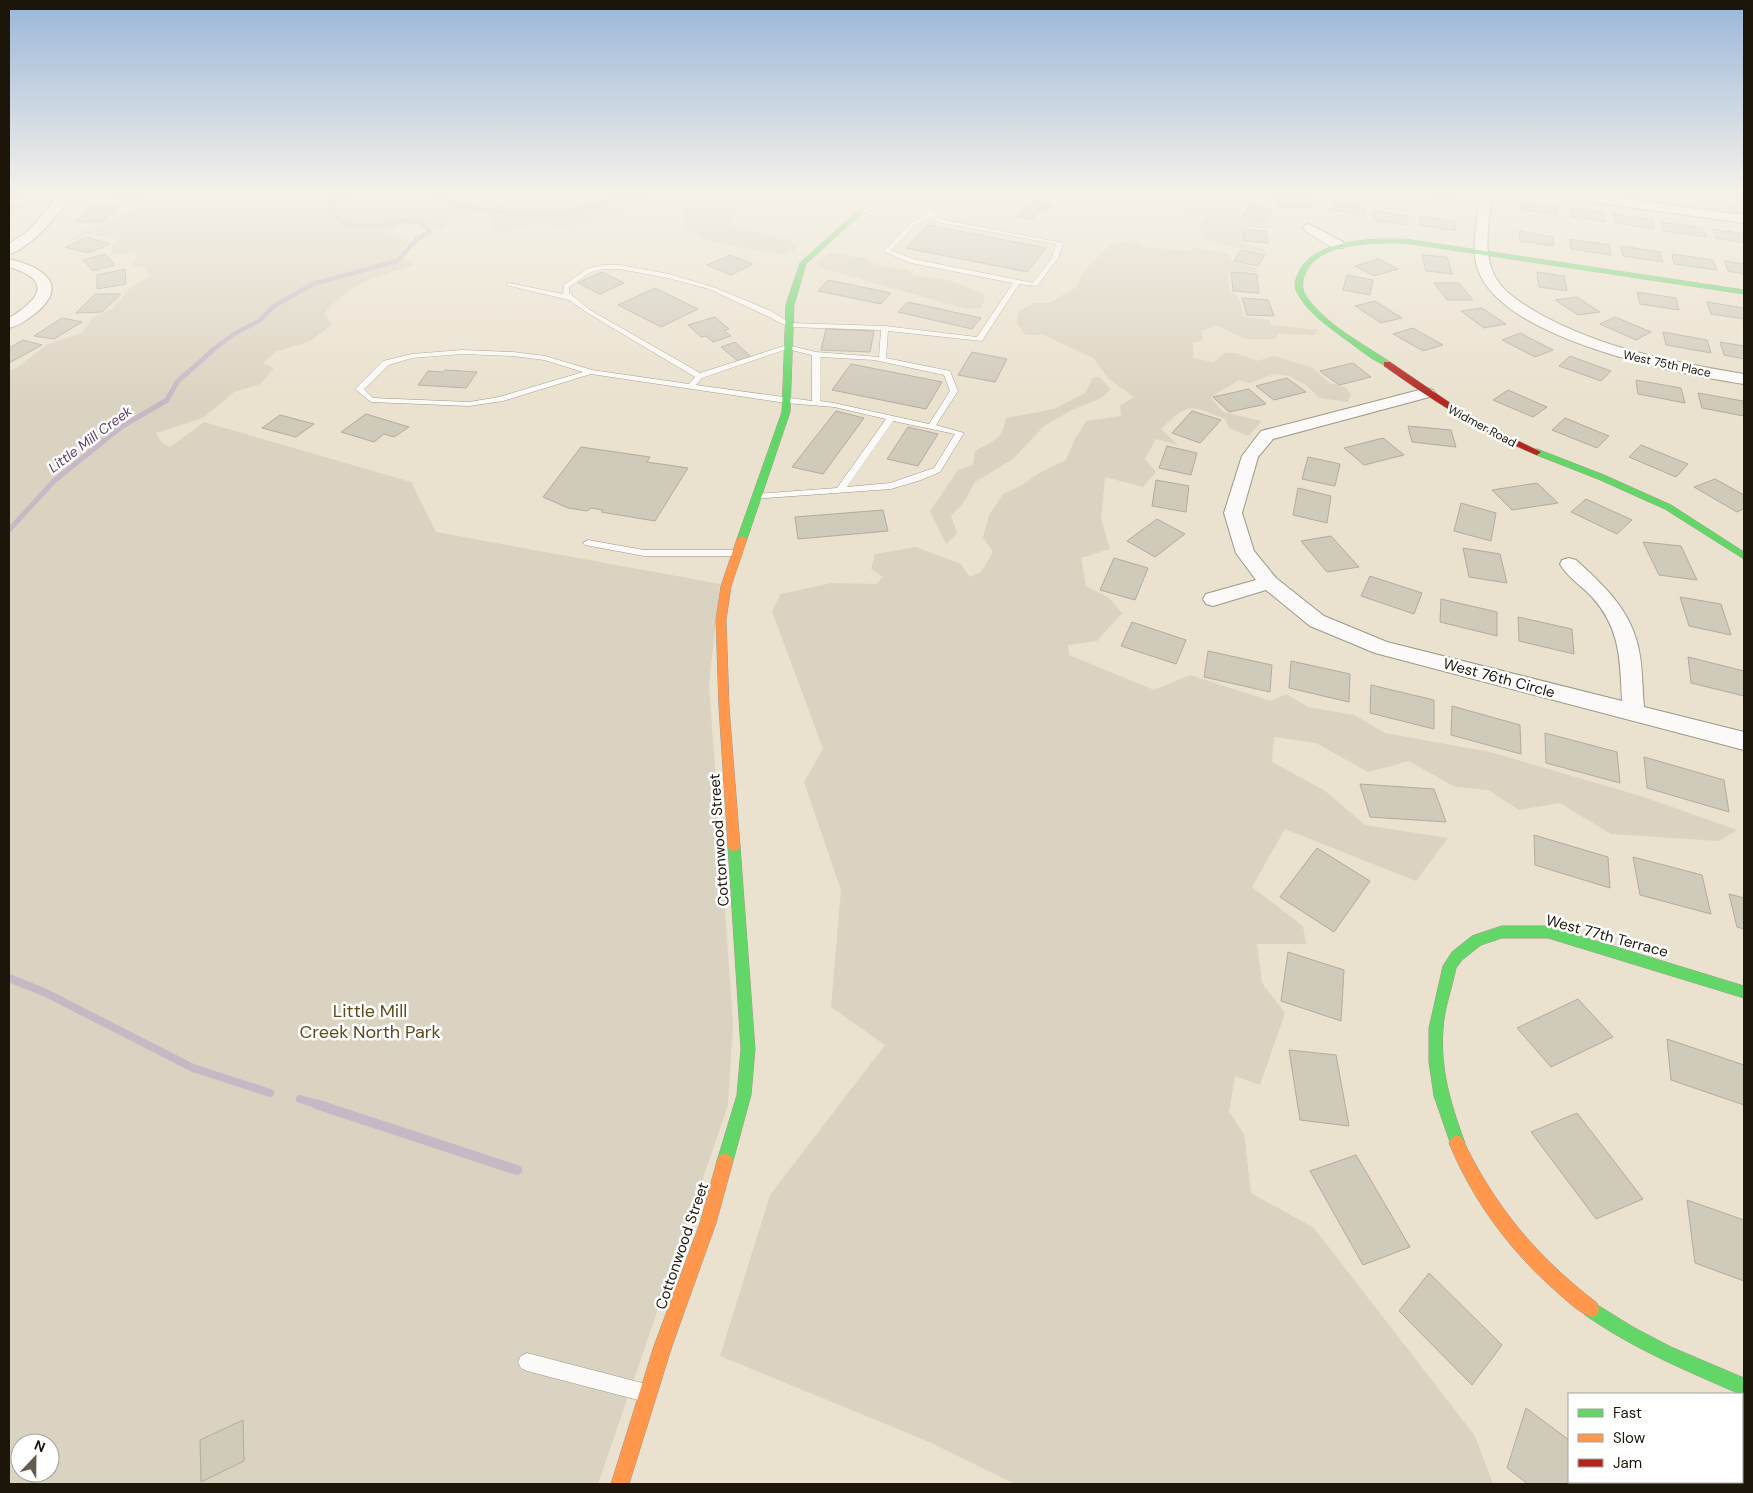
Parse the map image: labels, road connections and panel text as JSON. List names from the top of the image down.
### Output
{
  "streets": {
    "street": [
      "West 75th Place",
      "Widmer Road",
      "West 76th Circle",
      "Cottonwood Street",
      "West 77th Terrace"
    ]
  },
  "crossings": [
    ["Widmer Road", "West 76th Circle"]
  ],
  "water": ["Little Mill Creek"],
  "parks": ["Little Mill Creek North Park"],
  "legend": ["Fast", "Slow", "Jam"],
  "north": "top"
}
